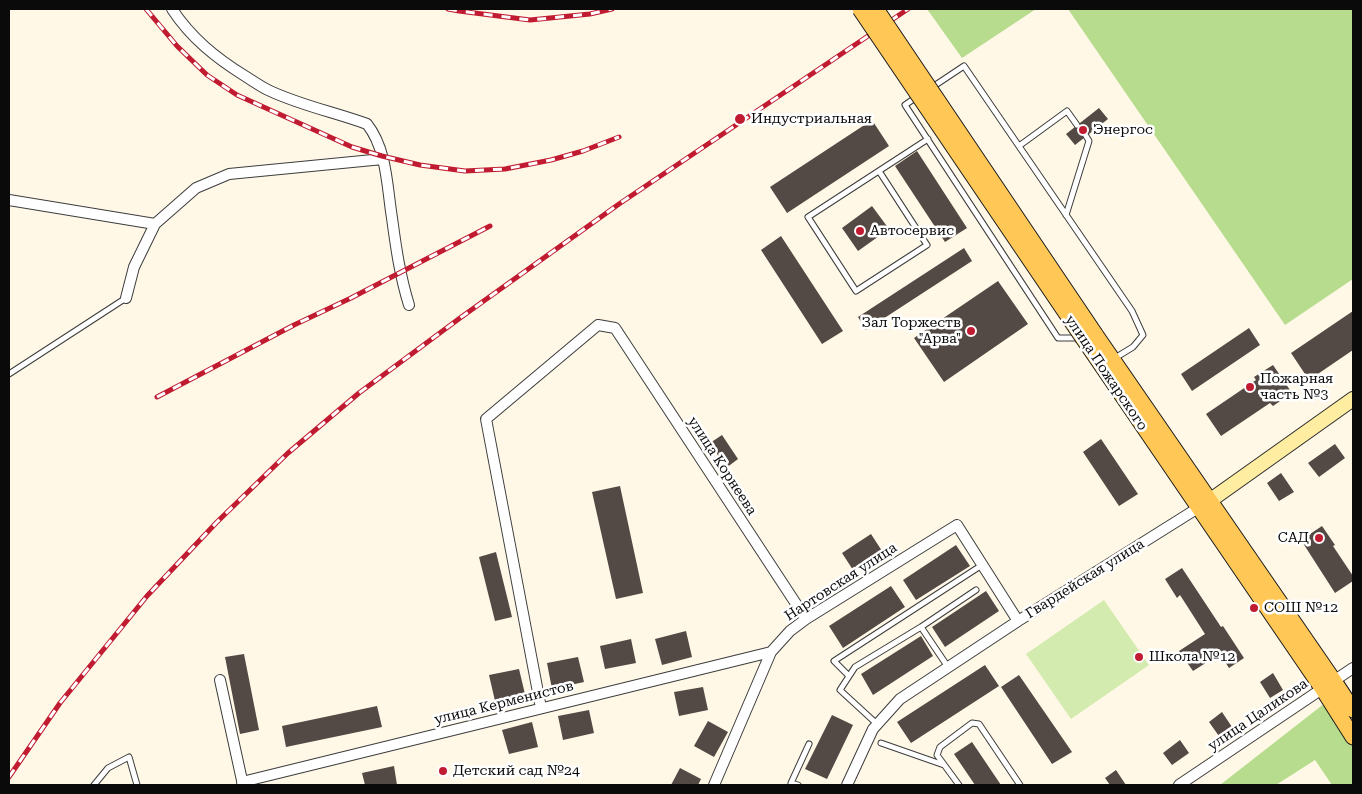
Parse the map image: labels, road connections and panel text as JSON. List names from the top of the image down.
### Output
{
  "streets": {
    "main road": ["улица Пожарского"],
    "street": [
      "улица Корнеева",
      "Гвардейская улица",
      "Нартовская улица",
      "улица Керменистов",
      "улица Цаликова"
    ]
  },
  "crossings": [
    ["улица Пожарского", "Гвардейская улица"],
    ["улица Пожарского", "улица Цаликова"],
    ["улица Корнеева", "Нартовская улица"],
    ["улица Корнеева", "улица Керменистов"],
    ["Гвардейская улица", "Нартовская улица"],
    ["Нартовская улица", "улица Керменистов"]
  ],
  "places": [
    "Индустриальная",
    "Энергос",
    "Автосервис",
    "Зал Торжеств \"Арва\"",
    "Пожарная часть №3",
    "САД",
    "СОШ №12",
    "Школа №12",
    "Детский сад №24"
  ]
}
